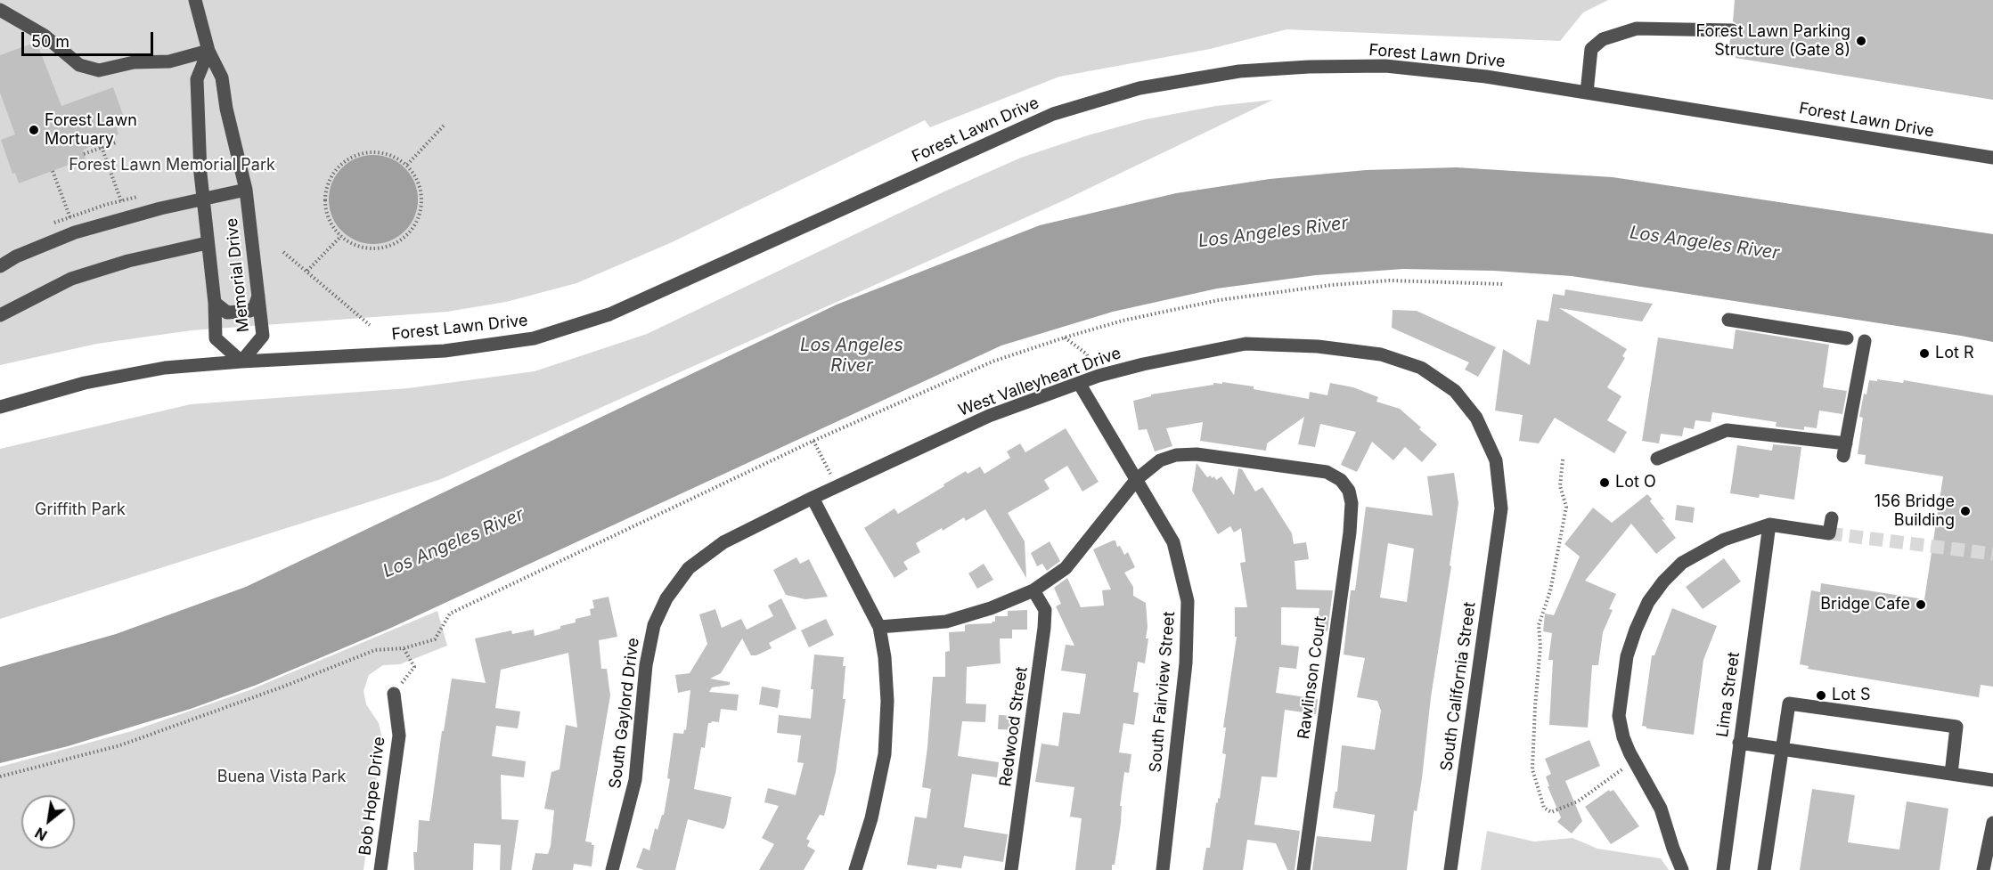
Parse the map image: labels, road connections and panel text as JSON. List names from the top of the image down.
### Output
{
  "streets": {
    "street": [
      "Forest Lawn Drive",
      "Memorial Drive",
      "West Valleyheart Drive",
      "Rawlinson Court",
      "South California Street",
      "South Fairview Street",
      "Lima Street",
      "South Gaylord Drive",
      "Redwood Street",
      "Bob Hope Drive"
    ]
  },
  "crossings": [
    ["Forest Lawn Drive", "Memorial Drive"],
    ["West Valleyheart Drive", "South California Street"],
    ["West Valleyheart Drive", "South Fairview Street"],
    ["West Valleyheart Drive", "South Gaylord Drive"],
    ["Rawlinson Court", "South Fairview Street"]
  ],
  "water": ["Los Angeles River"],
  "parks": ["Forest Lawn Memorial Park", "Griffith Park", "Buena Vista Park"],
  "places": [
    "Forest Lawn Parking Structure (Gate 8)",
    "Forest Lawn Mortuary",
    "Lot R",
    "Lot O",
    "156 Bridge Building",
    "Bridge Cafe",
    "Lot S"
  ],
  "scale_bar": "50 m",
  "north": "bottom left"
}
